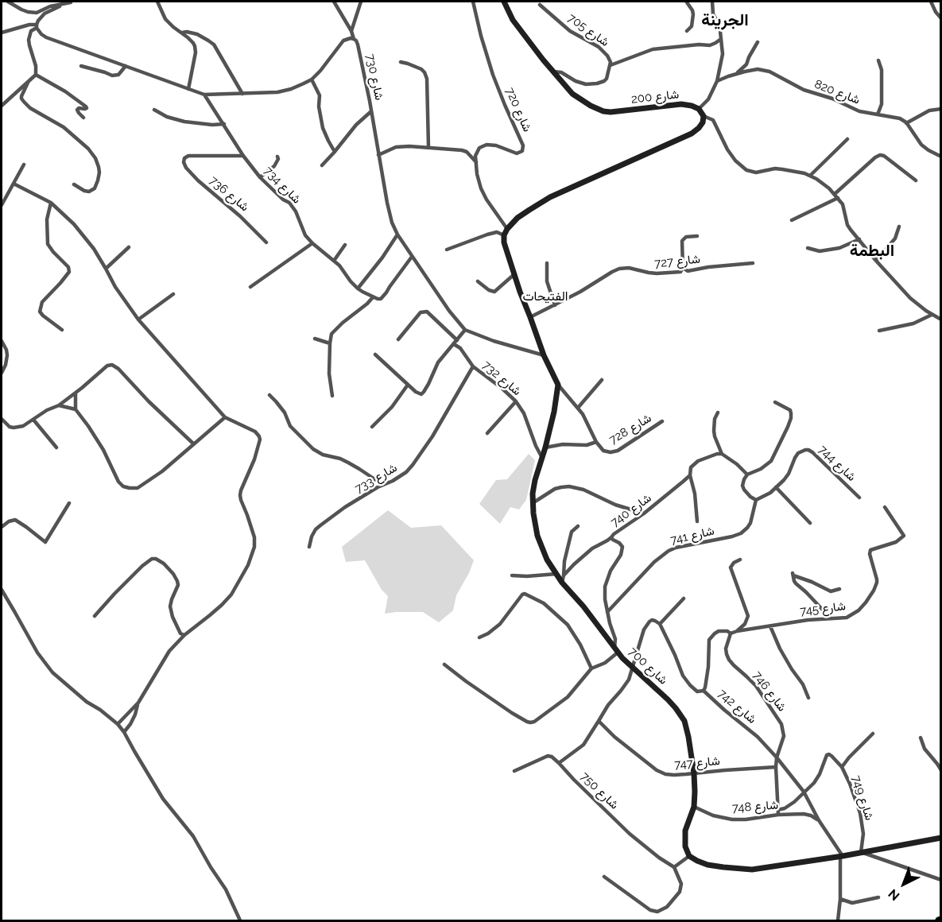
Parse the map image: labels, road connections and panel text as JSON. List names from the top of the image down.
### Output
{
  "streets": {
    "main road": ["شارع 200", "شارع 700"],
    "street": [
      "شارع 705",
      "شارع 730",
      "شارع 820",
      "شارع 720",
      "شارع 734",
      "شارع 736",
      "شارع 727",
      "شارع 732",
      "شارع 728",
      "شارع 744",
      "شارع 733",
      "شارع 740",
      "شارع 741",
      "شارع 745",
      "شارع 746",
      "شارع 742",
      "شارع 747",
      "شارع 750",
      "شارع 749",
      "شارع 748"
    ]
  },
  "crossings": [
    ["شارع 705", "شارع 200"],
    ["شارع 734", "شارع 736"],
    ["شارع 732", "شارع 733"],
    ["شارع 732", "شارع 700"],
    ["شارع 728", "شارع 700"],
    ["شارع 744", "شارع 741"],
    ["شارع 740", "شارع 741"],
    ["شارع 740", "شارع 700"],
    ["شارع 700", "شارع 747"],
    ["شارع 700", "شارع 748"],
    ["شارع 746", "شارع 742"],
    ["شارع 746", "شارع 747"],
    ["شارع 742", "شارع 748"]
  ],
  "districts": ["الجرينة", "البطمة", "الفتيحات"],
  "north": "bottom left"
}
